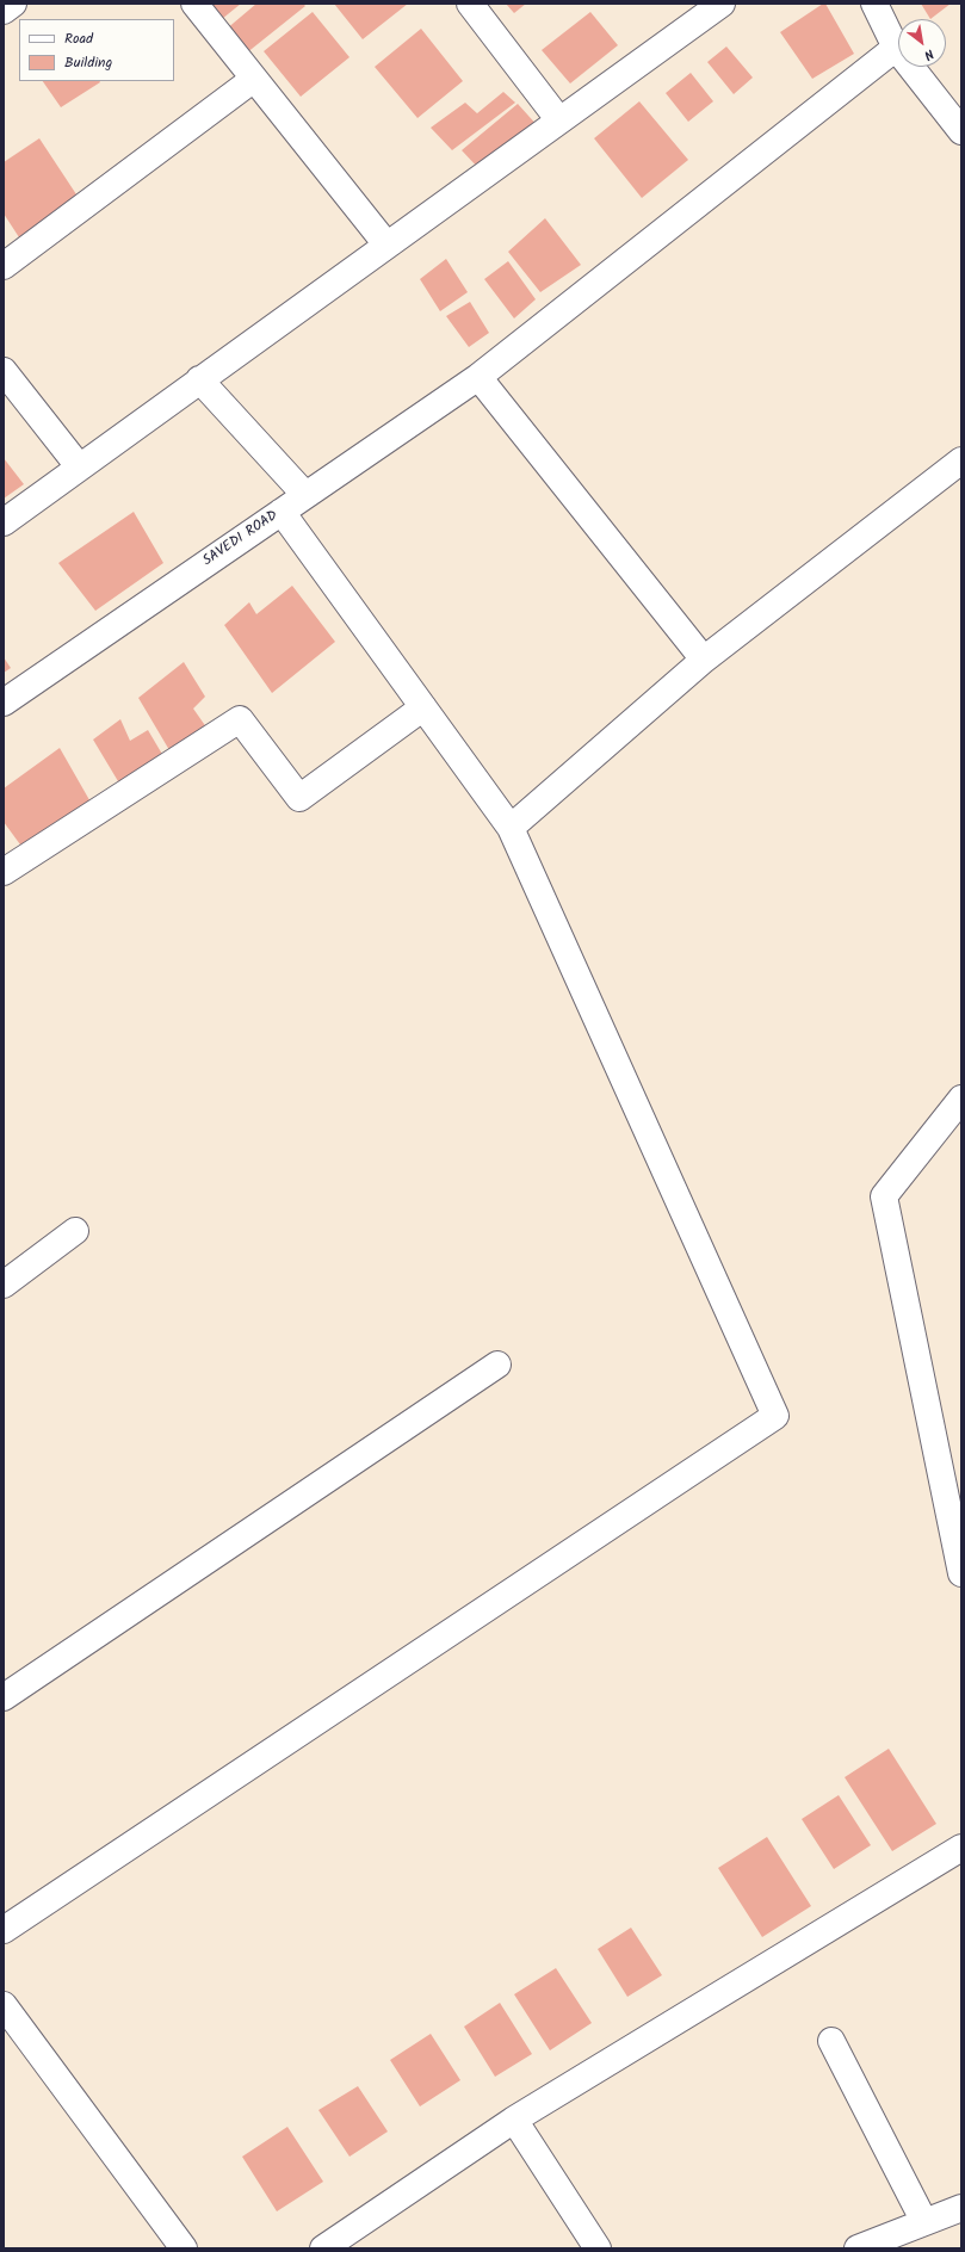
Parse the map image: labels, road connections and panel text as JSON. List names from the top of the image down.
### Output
{
  "streets": {
    "street": ["SAVEDI ROAD"]
  },
  "legend": ["Road", "Building"],
  "north": "bottom right"
}
